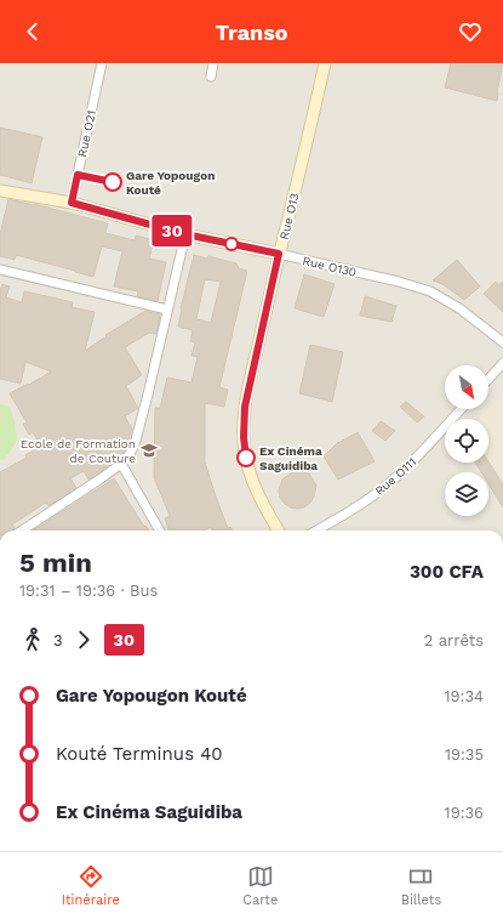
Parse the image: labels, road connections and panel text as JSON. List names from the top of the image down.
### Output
{
  "streets": {
    "main road": ["Rue O13", "Rue O130"],
    "street": ["Rue O21", "Rue O111"]
  },
  "crossings": [
    ["Rue O21", "Rue O130"],
    ["Rue O13", "Rue O130"]
  ],
  "places": {
    "other": ["Gare Yopougon Kouté", "Ex Cinéma Saguidiba"],
    "school or university": ["Ecole de Formation de Couture"]
  },
  "lines": ["bus line 30"],
  "north": "bottom right",
  "page": {
    "header": "Transo",
    "on_map": "30",
    "heading": ["5 min", "19:31 – 19:36 · Bus", "300 CFA"],
    "legs": ["3", "30", "2 arrêts"],
    "list": [
      {
        "name": "Gare Yopougon Kouté",
        "value": "19:34"
      },
      {
        "name": "Kouté Terminus 40",
        "value": "19:35"
      },
      {
        "name": "Ex Cinéma Saguidiba",
        "value": "19:36"
      }
    ],
    "tabs": ["Itinéraire", "Carte", "Billets"]
  }
}
